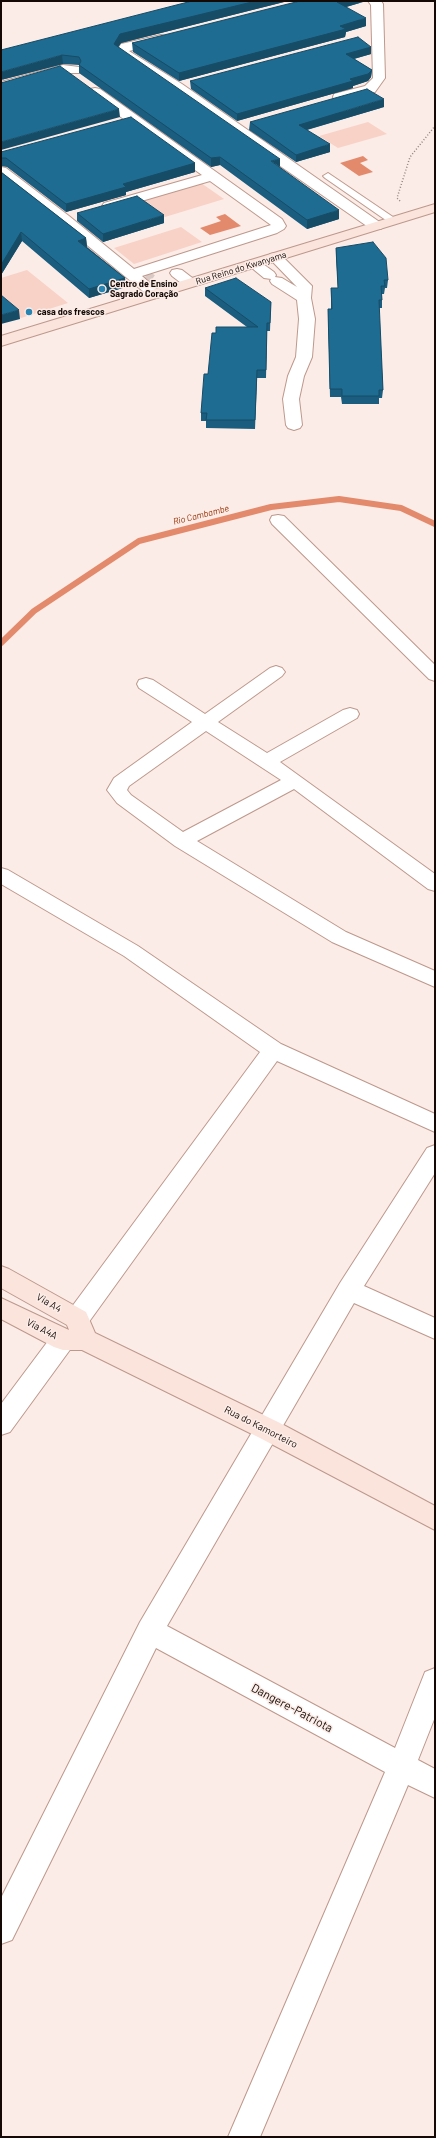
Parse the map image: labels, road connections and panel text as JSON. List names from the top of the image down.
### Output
{
  "streets": {
    "street": [
      "Rua Reino do Kwanyama",
      "Via A4",
      "Via A4A",
      "Rua do Kamorteiro",
      "Dangere-Patriota"
    ]
  },
  "crossings": [
    ["Via A4", "Via A4A"],
    ["Via A4", "Rua do Kamorteiro"],
    ["Via A4A", "Rua do Kamorteiro"]
  ],
  "water": ["Rio Cambambe"],
  "places": ["Centro de Ensino Sagrado Coração", "casa dos frescos"]
}
